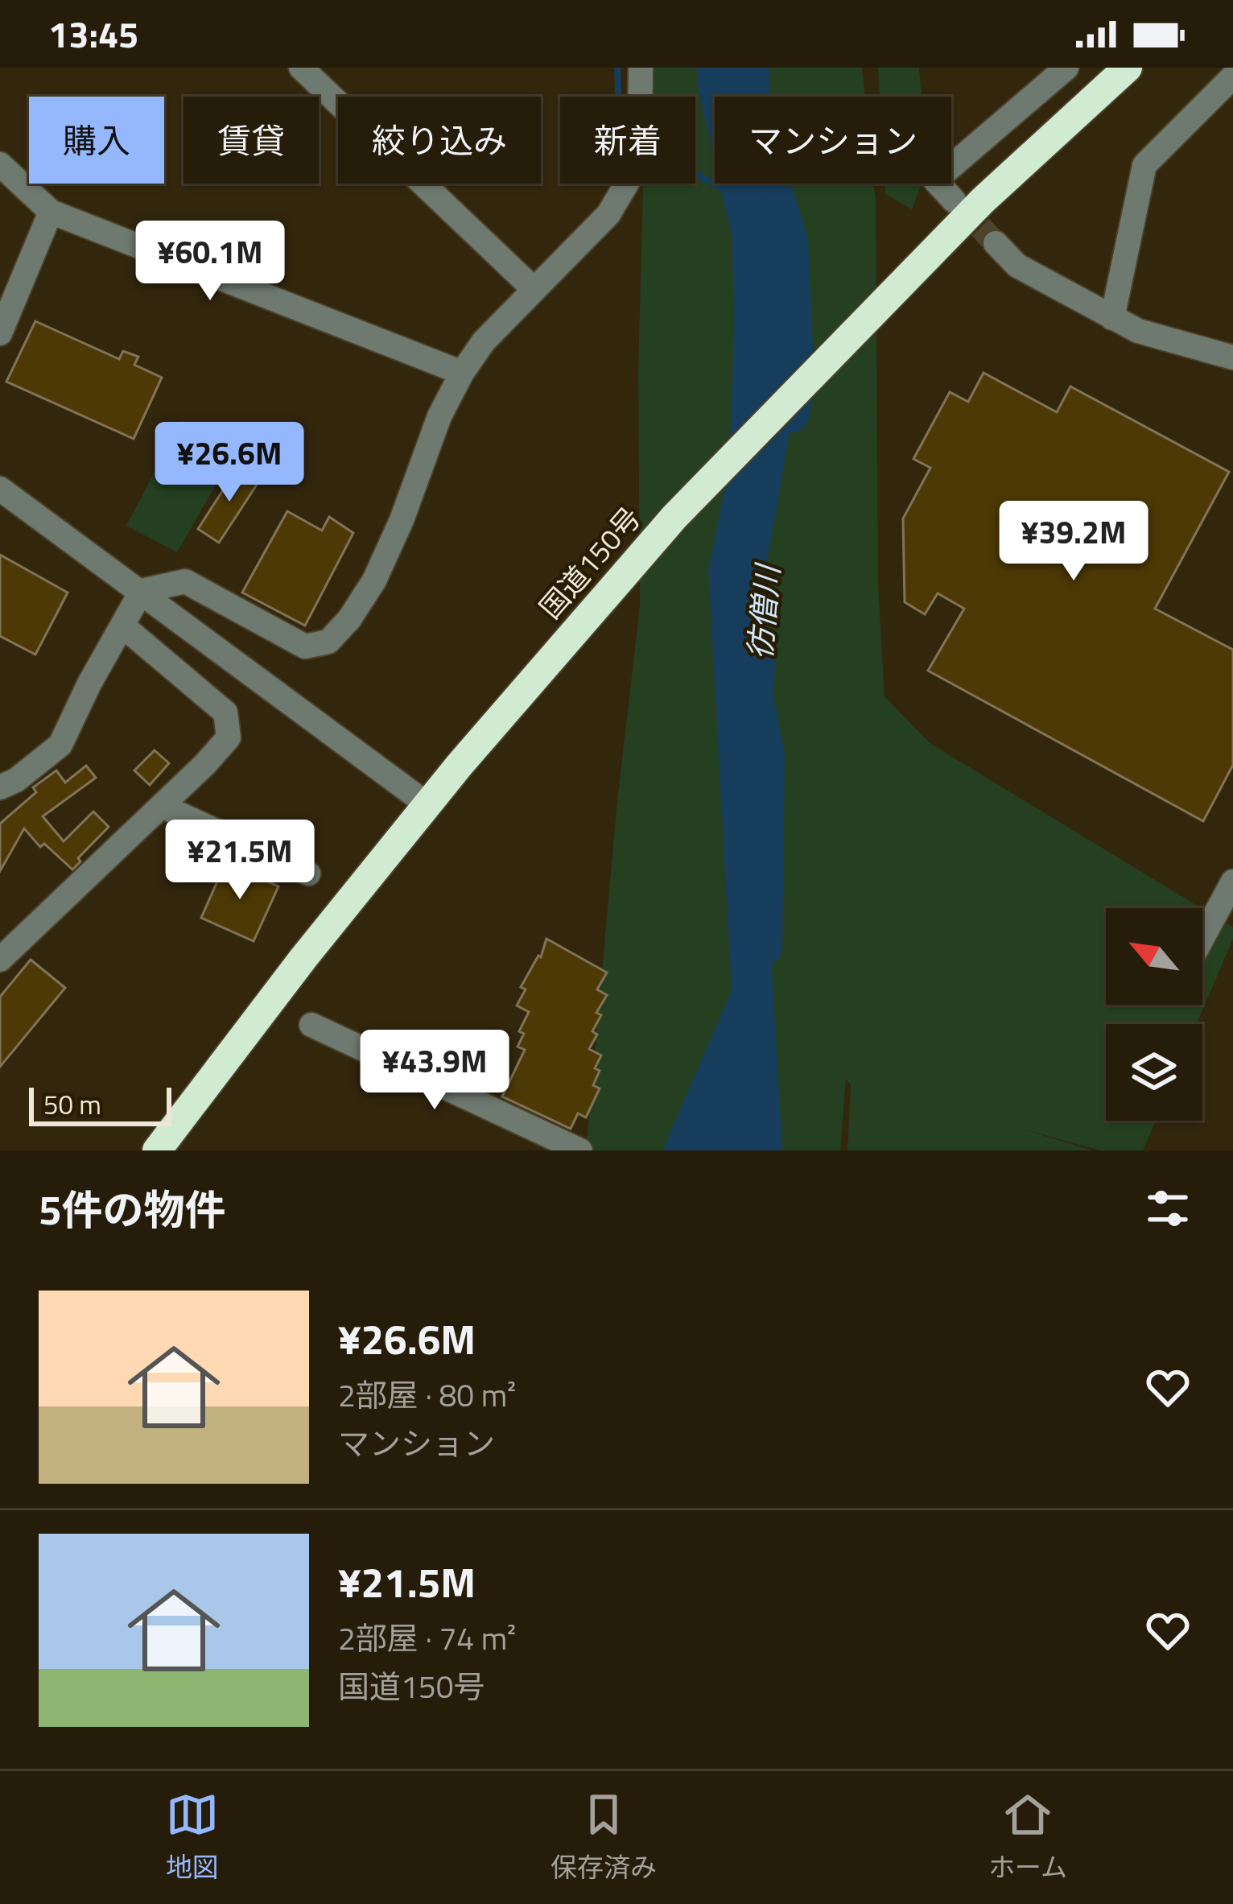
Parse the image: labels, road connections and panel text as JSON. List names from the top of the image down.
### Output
{
  "streets": {
    "highway": ["国道150号"]
  },
  "water": ["彷僧川"],
  "scale_bar": "50 m",
  "north": "top left",
  "page": {
    "status": "13:45",
    "chip": [
      "購入",
      "賃貸",
      "絞り込み",
      "新着",
      "マンション"
    ],
    "price": [
      "¥60.1M",
      "¥26.6M",
      "¥39.2M",
      "¥21.5M",
      "¥43.9M"
    ],
    "scale": "50 m",
    "heading": "5件の物件",
    "list": [
      {
        "name": "¥26.6M",
        "note": "2部屋 · 80 m² · マンション"
      },
      {
        "name": "¥21.5M",
        "note": "2部屋 · 74 m² · 国道150号"
      }
    ],
    "tabs": ["地図", "保存済み", "ホーム"]
  }
}
